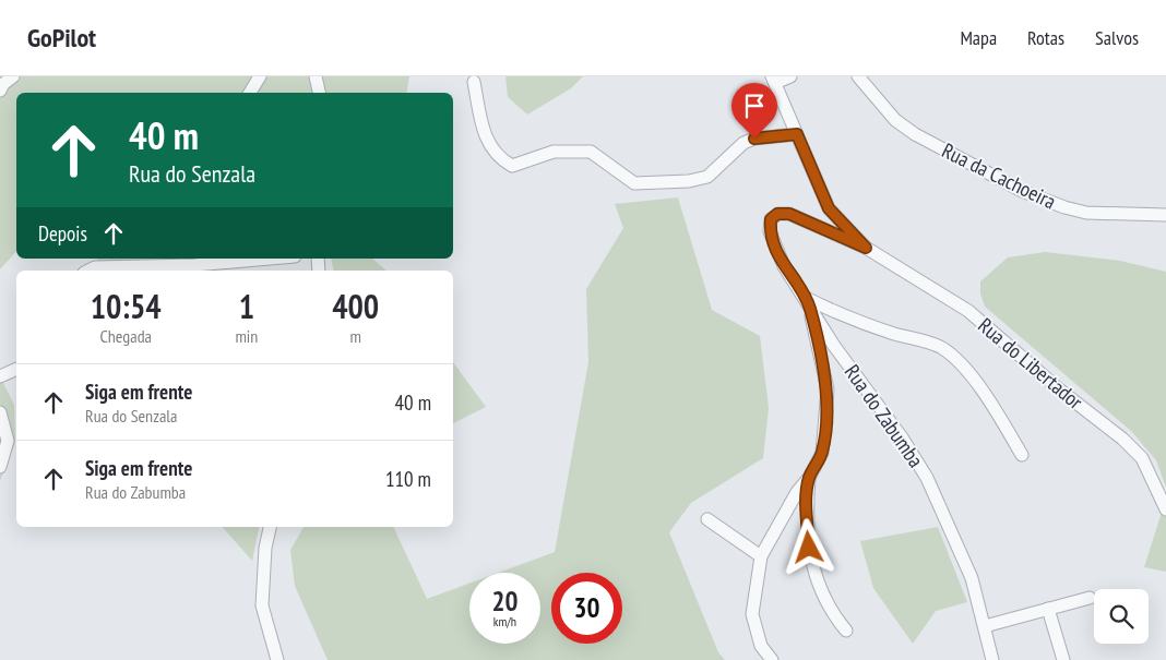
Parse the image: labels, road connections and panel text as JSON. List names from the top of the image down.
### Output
{
  "streets": {
    "street": ["Rua da Cachoeira", "Rua do Libertador", "Rua do Zabumba"]
  },
  "crossings": [
    ["Rua do Libertador", "Rua do Zabumba"]
  ],
  "page": {
    "header": "GoPilot",
    "nav": ["Mapa", "Rotas", "Salvos"],
    "turn": ["40 m", "Rua do Senzala"],
    "then": "Depois",
    "eta": [
      "10:54",
      "Chegada",
      "1",
      "min",
      "400",
      "m"
    ],
    "list": [
      {
        "name": "Siga em frente",
        "note": "Rua do Senzala",
        "value": "40 m"
      },
      {
        "name": "Siga em frente",
        "note": "Rua do Zabumba",
        "value": "110 m"
      }
    ],
    "speed": "20 km/h",
    "limit": "30"
  }
}
